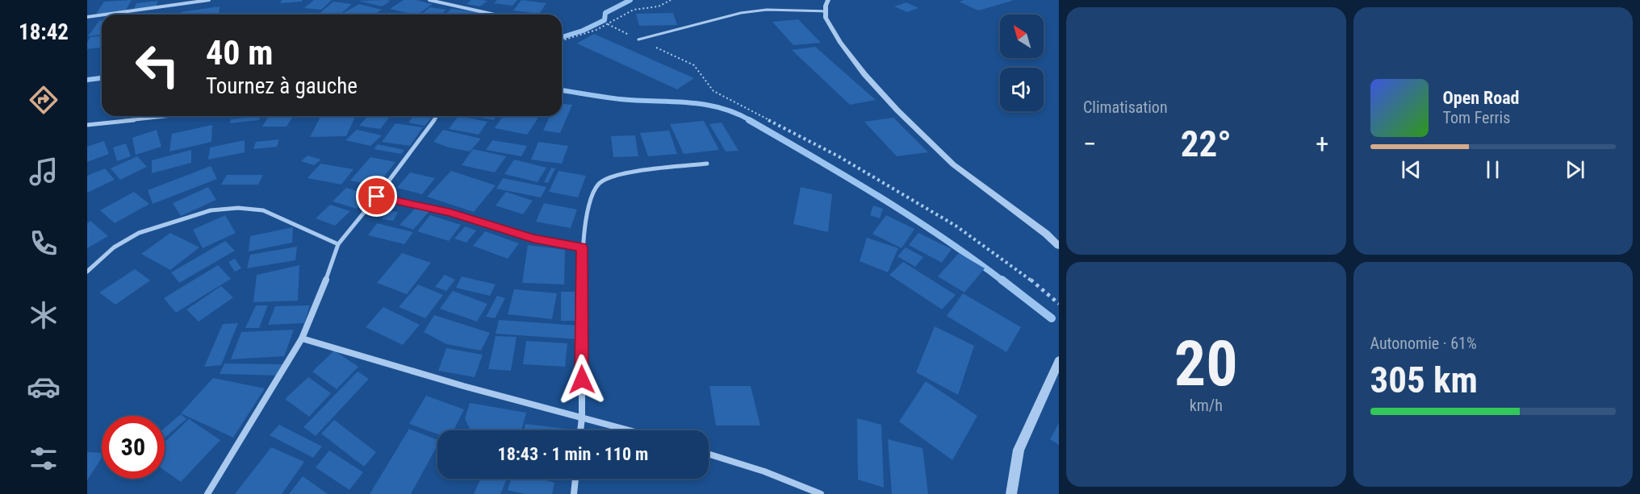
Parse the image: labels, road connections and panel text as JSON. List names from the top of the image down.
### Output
{
  "north": "top left",
  "page": {
    "tabs": "18:42",
    "tile": [
      "Climatisation",
      ["20", "km/h"],
      ["Autonomie · 61%", "305 km"]
    ],
    "turn": ["40 m", "Tournez à gauche"],
    "song": ["Open Road", "Tom Ferris"],
    "heat": ["−", "22°", "+"],
    "limit": "30",
    "trip": "18:43 · 1 min · 110 m"
  }
}
